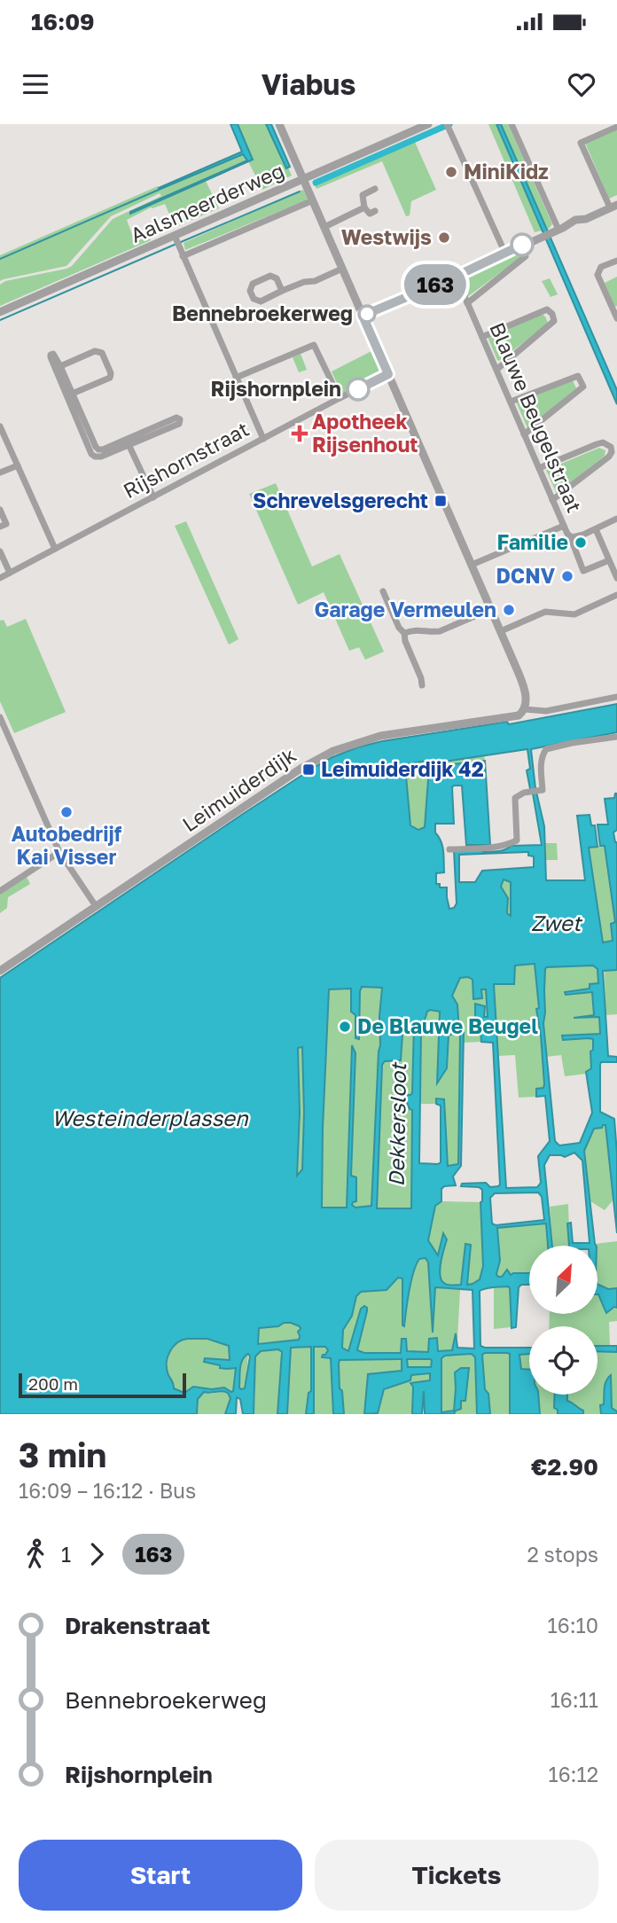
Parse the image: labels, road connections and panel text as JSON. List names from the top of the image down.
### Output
{
  "streets": {
    "street": [
      "Aalsmeerderweg",
      "Blauwe Beugelstraat",
      "Rijshornstraat",
      "Leimuiderdijk"
    ]
  },
  "water": ["Zwet", "Westeinderplassen", "Dekkersloot"],
  "places": {
    "other": [
      "MiniKidz",
      "Westwijs",
      "Bennebroekerweg",
      "Rijshornplein",
      "Familie",
      "DCNV",
      "Garage Vermeulen",
      "Autobedrijf Kai Visser",
      "De Blauwe Beugel"
    ],
    "health": ["Apotheek Rijsenhout"],
    "transit": ["Schrevelsgerecht", "Leimuiderdijk 42"]
  },
  "lines": ["bus line 163"],
  "scale_bar": "200 m",
  "north": "top right",
  "page": {
    "status": "16:09",
    "header": "Viabus",
    "on_map": "163",
    "scale": "200 m",
    "heading": ["3 min", "16:09 – 16:12 · Bus", "€2.90"],
    "legs": ["1", "163", "2 stops"],
    "list": [
      {
        "name": "Drakenstraat",
        "value": "16:10"
      },
      {
        "name": "Bennebroekerweg",
        "value": "16:11"
      },
      {
        "name": "Rijshornplein",
        "value": "16:12"
      }
    ],
    "buttons": ["Start", "Tickets"]
  }
}
